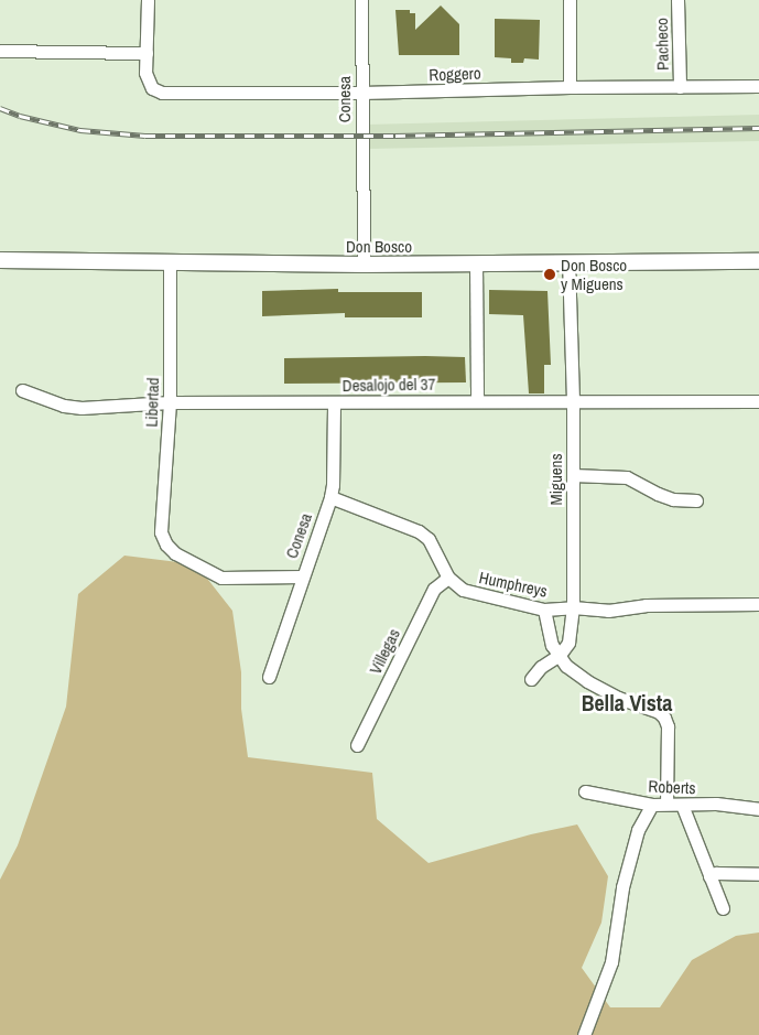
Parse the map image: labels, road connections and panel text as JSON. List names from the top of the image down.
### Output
{
  "streets": {
    "street": [
      "Pacheco",
      "Roggero",
      "Conesa",
      "Don Bosco",
      "Desalojo del 37",
      "Libertad",
      "Miguens",
      "Humphreys",
      "Villegas",
      "Roberts"
    ]
  },
  "crossings": [
    ["Pacheco", "Roggero"],
    ["Roggero", "Conesa"],
    ["Conesa", "Don Bosco"],
    ["Conesa", "Desalojo del 37"],
    ["Conesa", "Libertad"],
    ["Don Bosco", "Libertad"],
    ["Don Bosco", "Miguens"],
    ["Desalojo del 37", "Libertad"],
    ["Desalojo del 37", "Miguens"],
    ["Miguens", "Humphreys"],
    ["Humphreys", "Villegas"]
  ],
  "districts": ["Bella Vista"],
  "places": ["Don Bosco y Miguens"]
}
